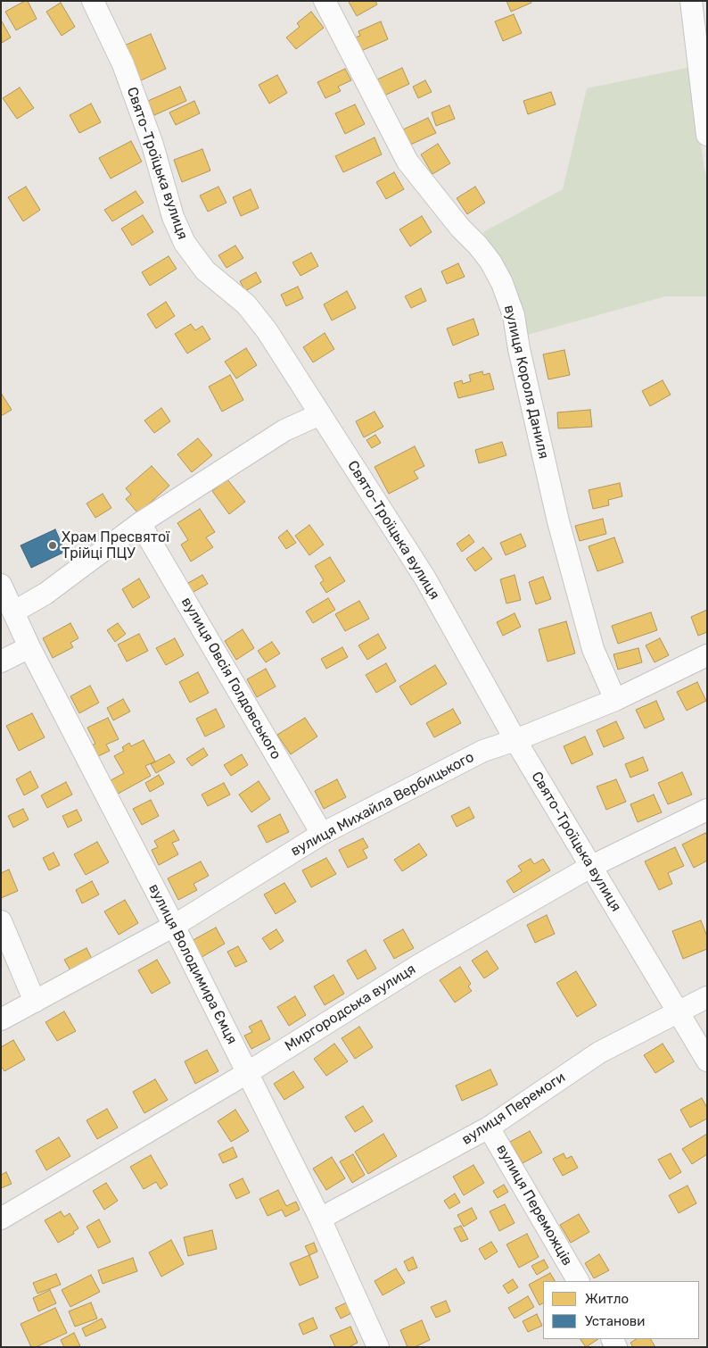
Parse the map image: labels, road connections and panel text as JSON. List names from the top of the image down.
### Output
{
  "streets": {
    "street": [
      "Свято-Троїцька вулиця",
      "вулиця Короля Даниля",
      "вулиця Овсія Голдовського",
      "вулиця Михайла Вербицького",
      "вулиця Володимира Ємця",
      "Миргородська вулиця",
      "вулиця Перемоги",
      "вулиця Переможців"
    ]
  },
  "crossings": [
    ["Свято-Троїцька вулиця", "вулиця Михайла Вербицького"],
    ["Свято-Троїцька вулиця", "Миргородська вулиця"],
    ["Свято-Троїцька вулиця", "вулиця Перемоги"],
    ["вулиця Короля Даниля", "вулиця Михайла Вербицького"],
    ["вулиця Овсія Голдовського", "вулиця Михайла Вербицького"],
    ["вулиця Михайла Вербицького", "вулиця Володимира Ємця"],
    ["вулиця Володимира Ємця", "Миргородська вулиця"],
    ["вулиця Володимира Ємця", "вулиця Перемоги"],
    ["вулиця Перемоги", "вулиця Переможців"]
  ],
  "places": ["Храм Пресвятої Трійці ПЦУ"],
  "legend": ["Житло", "Установи"]
}
